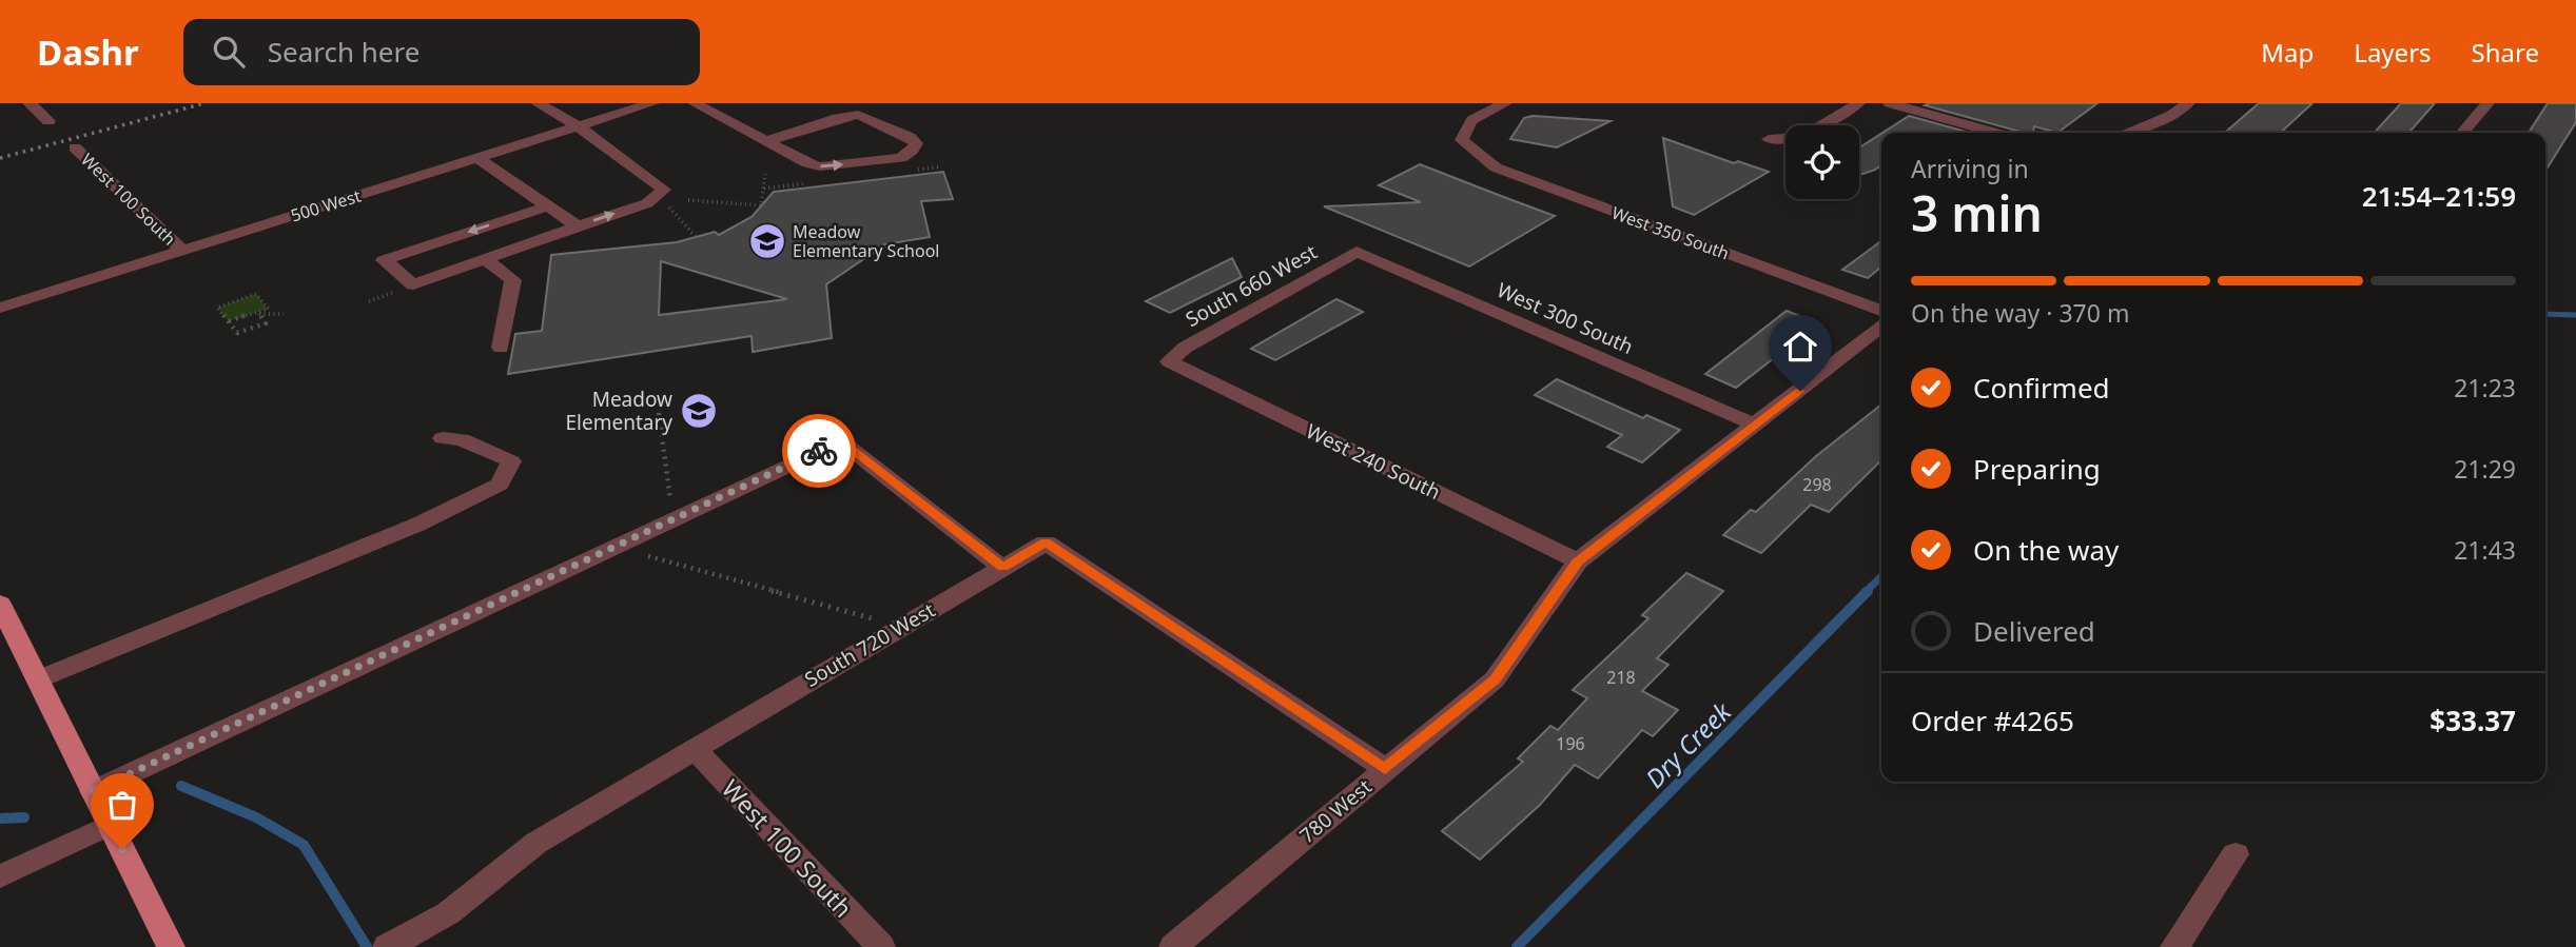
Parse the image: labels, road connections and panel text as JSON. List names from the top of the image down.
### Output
{
  "streets": {
    "street": [
      "West 100 South",
      "500 West",
      "West 350 South",
      "South 660 West",
      "West 300 South",
      "West 240 South",
      "South 720 West",
      "780 West"
    ]
  },
  "crossings": [
    ["West 100 South", "500 West"],
    ["West 100 South", "South 720 West"],
    ["South 660 West", "West 300 South"],
    ["South 660 West", "West 240 South"],
    ["West 300 South", "780 West"],
    ["West 240 South", "780 West"],
    ["South 720 West", "780 West"]
  ],
  "water": ["Dry Creek"],
  "places": {
    "school or university": ["Meadow Elementary School", "Meadow Elementary"]
  },
  "house_numbers": ["298", "218", "196"],
  "page": {
    "header": "Dashr",
    "search": "Search here",
    "nav": ["Map", "Layers", "Share"],
    "heading": ["3 min", "Arriving in", "21:54–21:59"],
    "panel": ["Order #4265", "$33.37"],
    "bar": "On the way · 370 m",
    "list": [
      ["Confirmed", "21:23"],
      ["Preparing", "21:29"],
      ["On the way", "21:43"],
      "Delivered"
    ]
  }
}
